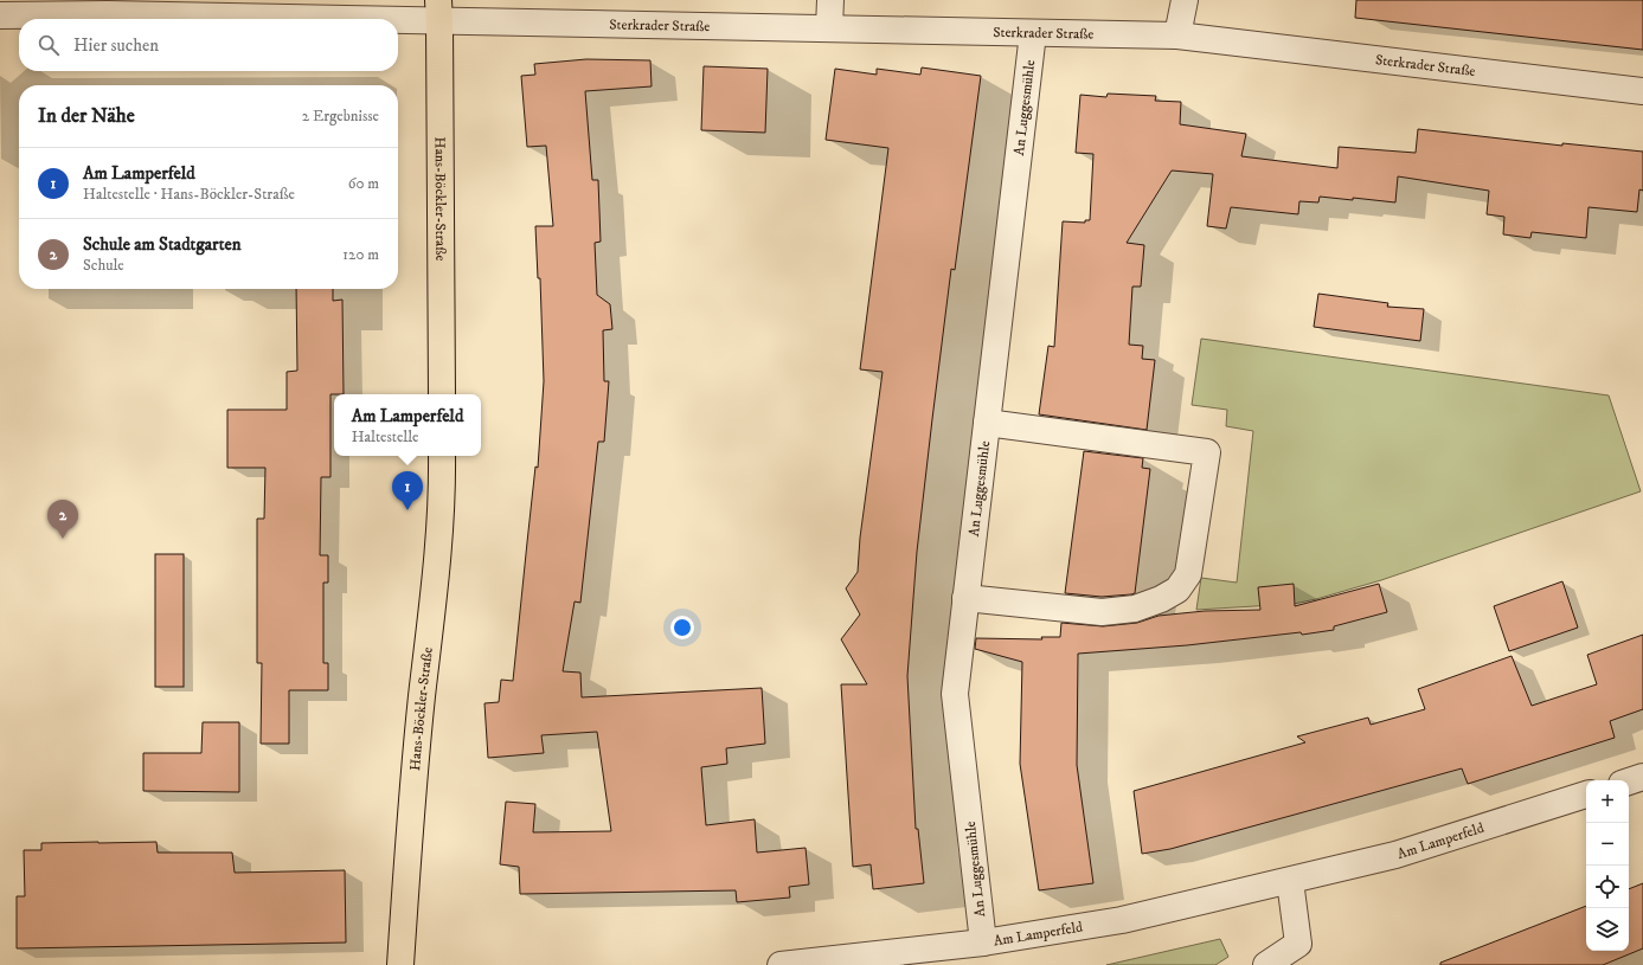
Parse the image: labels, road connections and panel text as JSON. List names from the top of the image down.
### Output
{
  "streets": {
    "main road": ["Hans-Böckler-Straße"],
    "street": ["Sterkrader Straße", "An Luggesmühle", "Am Lamperfeld"]
  },
  "crossings": [
    ["Sterkrader Straße", "An Luggesmühle"],
    ["Sterkrader Straße", "Hans-Böckler-Straße"],
    ["An Luggesmühle", "Am Lamperfeld"]
  ],
  "page": {
    "search": "Hier suchen",
    "heading": ["In der Nähe", "2 Ergebnisse"],
    "list": [
      {
        "mark": "1",
        "name": "Am Lamperfeld",
        "note": "Haltestelle · Hans-Böckler-Straße",
        "value": "60 m"
      },
      {
        "mark": "2",
        "name": "Schule am Stadtgarten",
        "note": "Schule",
        "value": "120 m"
      }
    ],
    "popup": ["Am Lamperfeld", "Haltestelle"],
    "pins": ["1", "2"],
    "map_buttons": ["+", "−"]
  }
}
